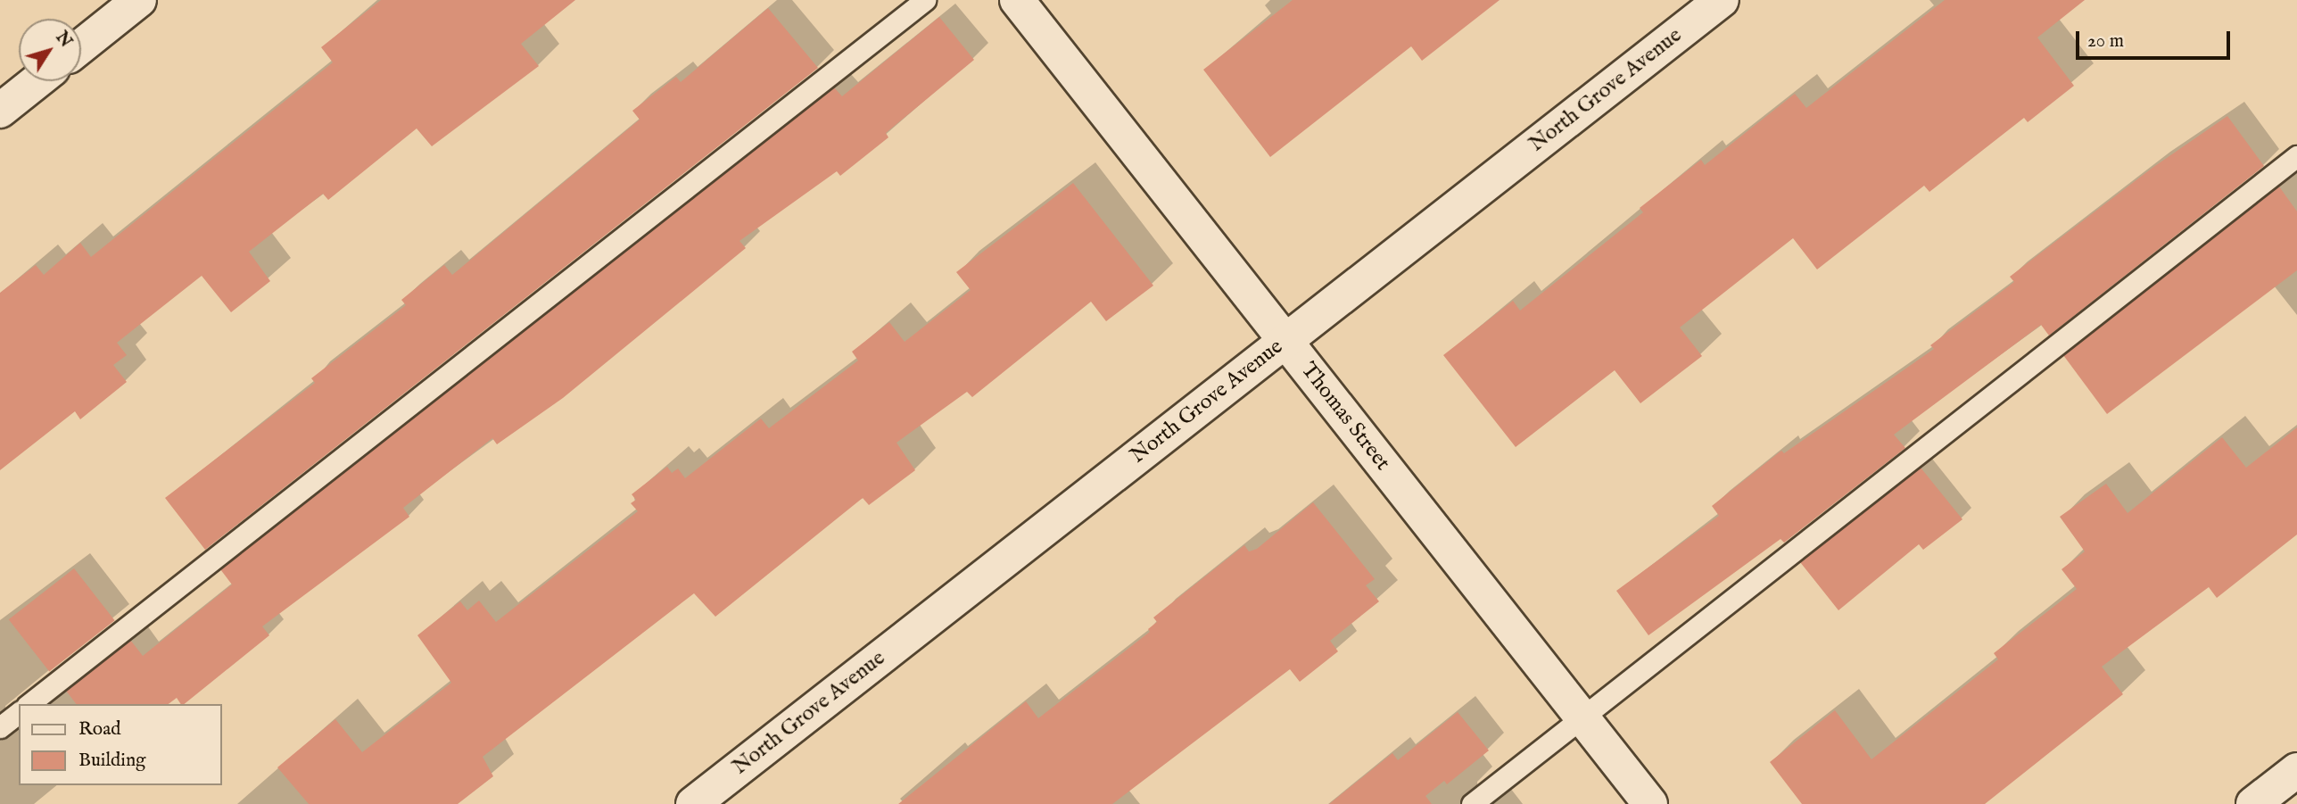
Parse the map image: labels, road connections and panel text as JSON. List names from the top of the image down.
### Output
{
  "streets": {
    "street": ["North Grove Avenue", "Thomas Street"]
  },
  "crossings": [
    ["North Grove Avenue", "Thomas Street"]
  ],
  "legend": ["Road", "Building"],
  "scale_bar": "20 m",
  "north": "top right"
}
